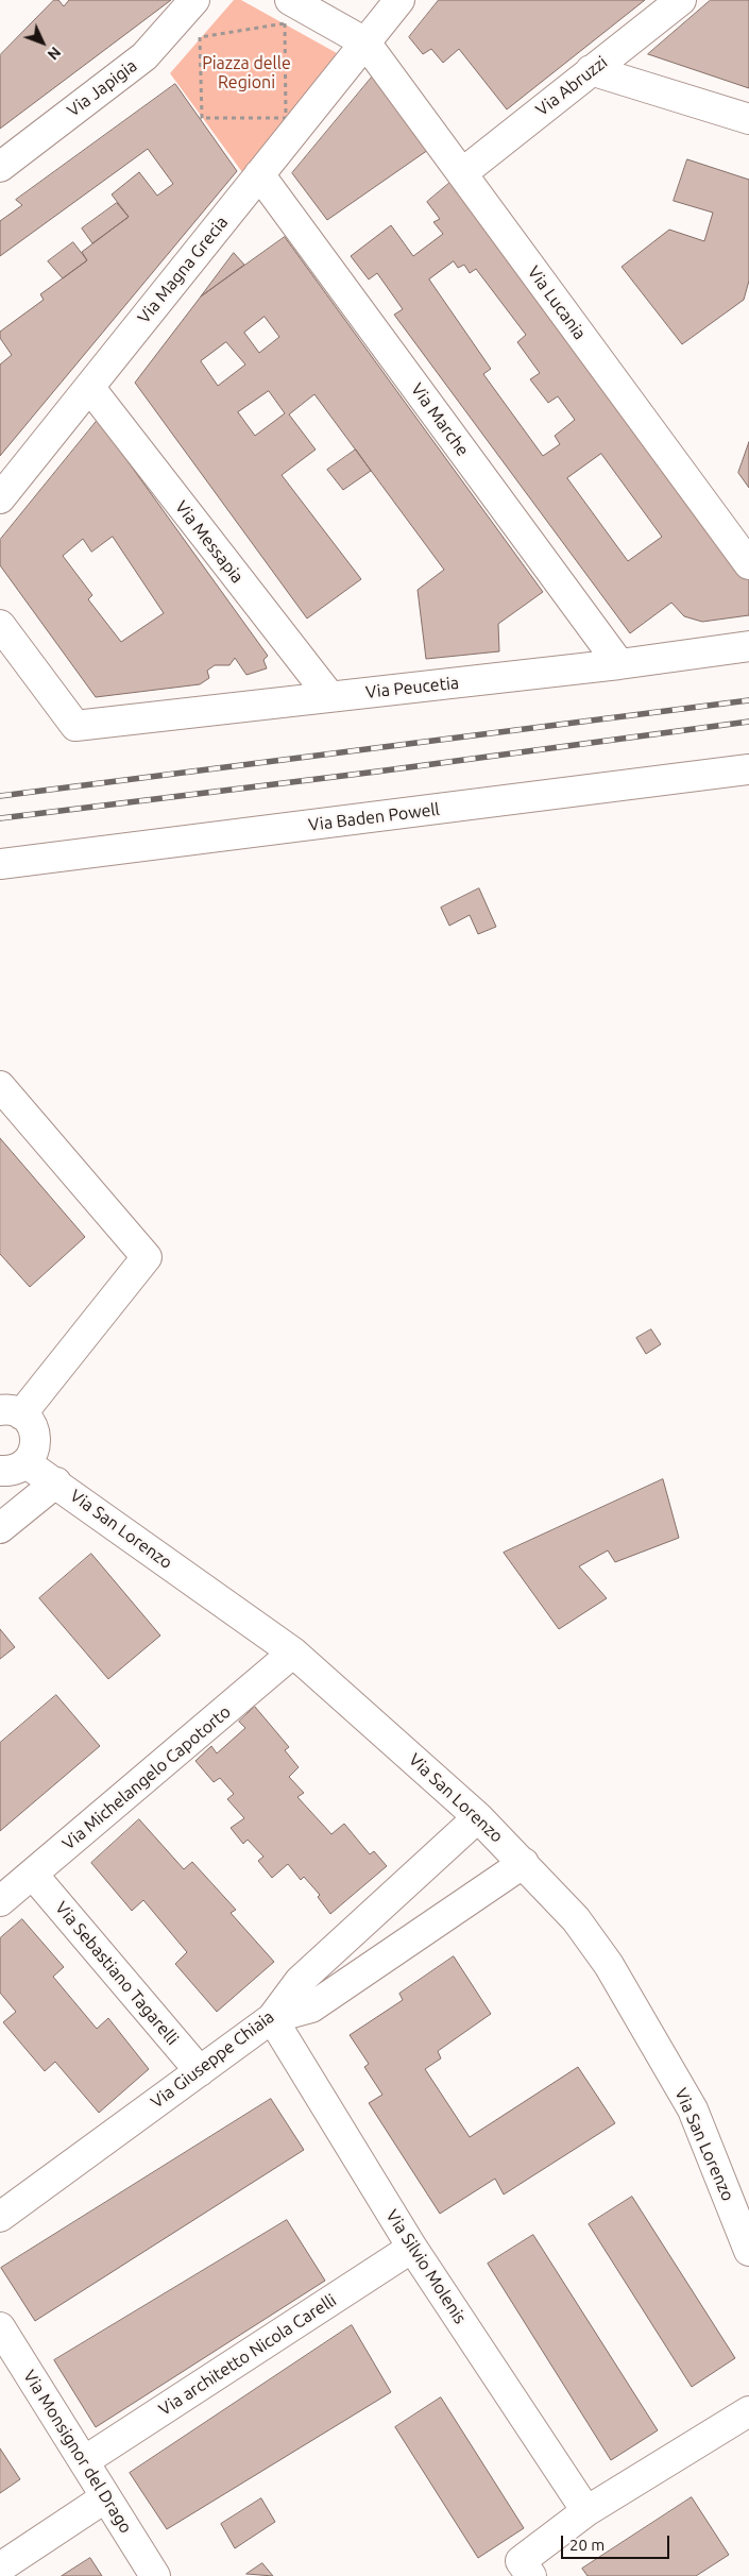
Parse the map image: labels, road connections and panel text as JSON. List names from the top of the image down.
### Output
{
  "streets": {
    "street": [
      "Via Abruzzi",
      "Via Japigia",
      "Via Magna Grecia",
      "Via Lucania",
      "Via Marche",
      "Via Messapia",
      "Via Peucetia",
      "Via Baden Powell",
      "Via San Lorenzo",
      "Via Michelangelo Capotorto",
      "Via Sebastiano Tagarelli",
      "Via Giuseppe Chiaia",
      "Via Silvio Molenis",
      "Via architetto Nicola Carelli",
      "Via Monsignor del Drago"
    ]
  },
  "crossings": [
    ["Via Abruzzi", "Via Lucania"],
    ["Via Magna Grecia", "Via Lucania"],
    ["Via Magna Grecia", "Via Marche"],
    ["Via Magna Grecia", "Via Messapia"],
    ["Via Marche", "Via Peucetia"],
    ["Via Messapia", "Via Peucetia"],
    ["Via San Lorenzo", "Via Michelangelo Capotorto"],
    ["Via San Lorenzo", "Via Giuseppe Chiaia"],
    ["Via Michelangelo Capotorto", "Via Sebastiano Tagarelli"],
    ["Via Sebastiano Tagarelli", "Via Giuseppe Chiaia"],
    ["Via Giuseppe Chiaia", "Via Silvio Molenis"],
    ["Via Silvio Molenis", "Via architetto Nicola Carelli"],
    ["Via architetto Nicola Carelli", "Via Monsignor del Drago"]
  ],
  "parks": ["Piazza delle Regioni"],
  "scale_bar": "20 m",
  "north": "bottom right"
}
